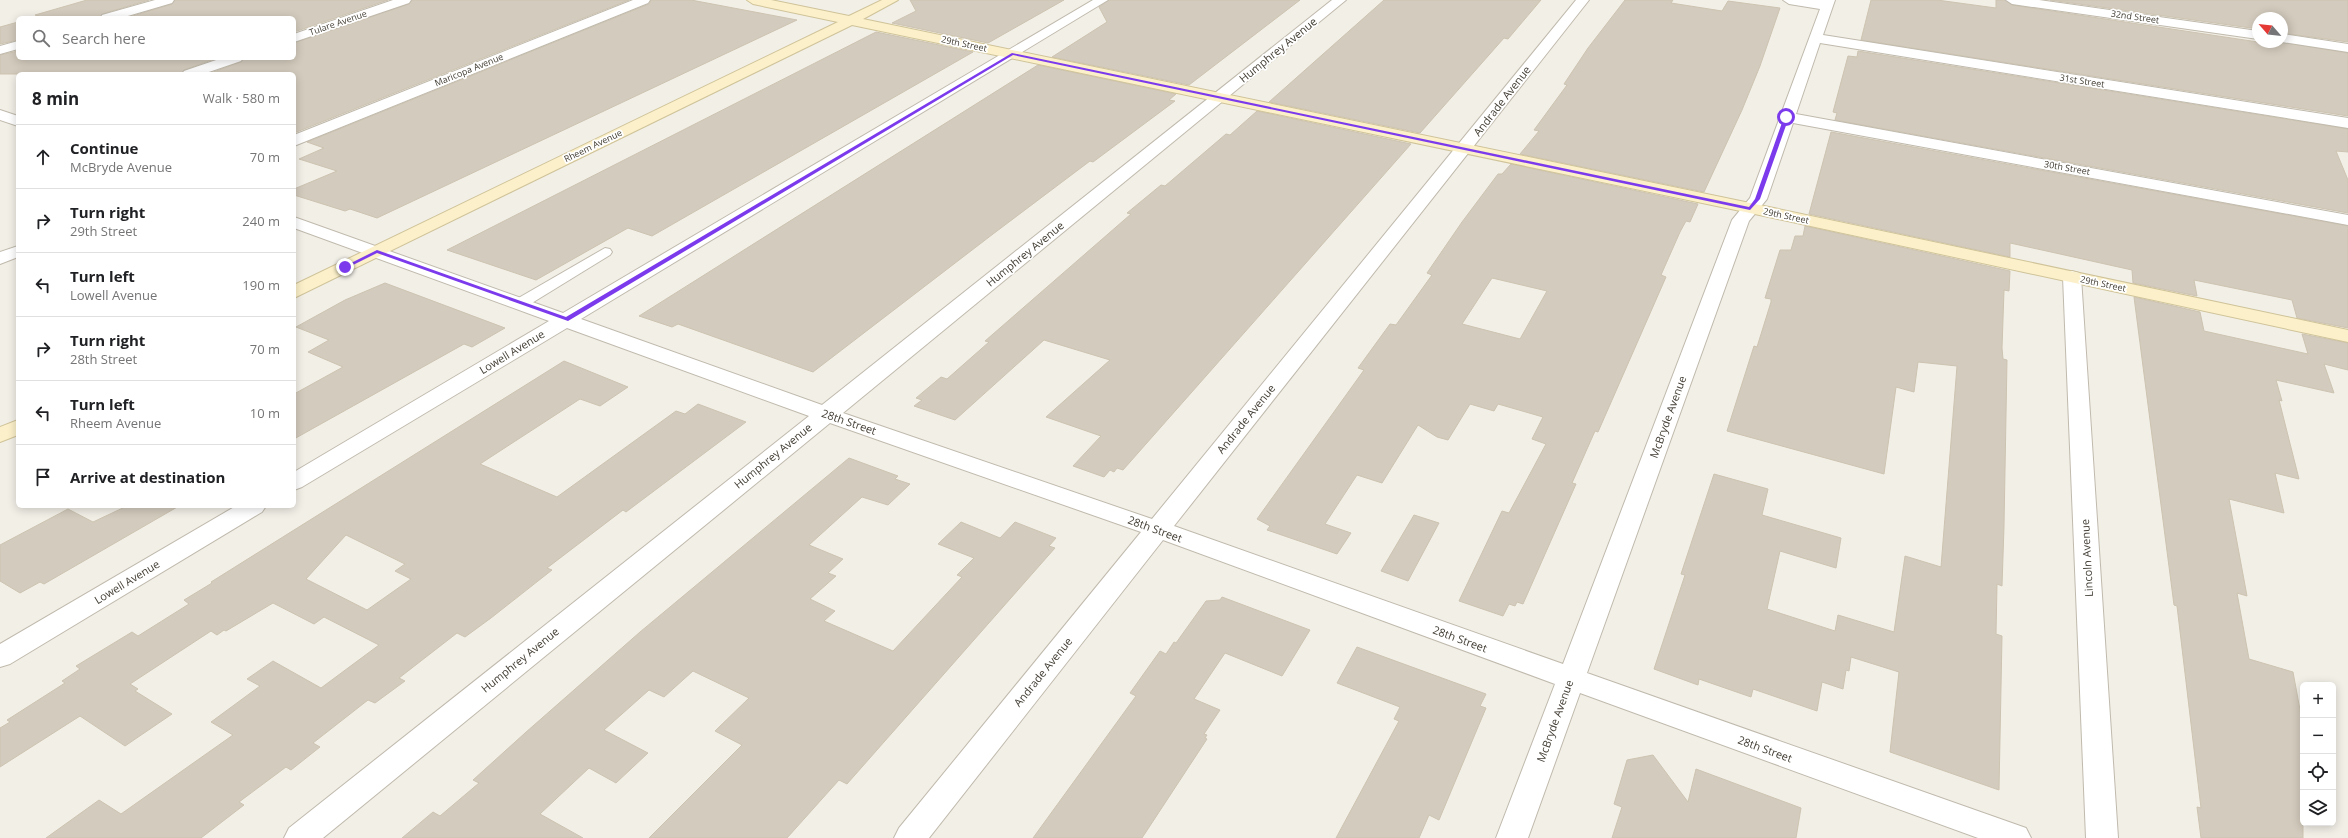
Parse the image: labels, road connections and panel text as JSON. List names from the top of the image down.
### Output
{
  "streets": {
    "street": [
      "32nd Street",
      "Tulare Avenue",
      "29th Street",
      "Humphrey Avenue",
      "Maricopa Avenue",
      "31st Street",
      "Andrade Avenue",
      "Rheem Avenue",
      "30th Street",
      "Lowell Avenue",
      "McBryde Avenue",
      "28th Street",
      "Lincoln Avenue"
    ]
  },
  "crossings": [
    ["29th Street", "Humphrey Avenue"],
    ["29th Street", "Andrade Avenue"],
    ["29th Street", "Rheem Avenue"],
    ["29th Street", "Lowell Avenue"],
    ["29th Street", "McBryde Avenue"],
    ["29th Street", "Lincoln Avenue"],
    ["Humphrey Avenue", "28th Street"],
    ["31st Street", "McBryde Avenue"],
    ["Andrade Avenue", "28th Street"],
    ["Rheem Avenue", "28th Street"],
    ["30th Street", "McBryde Avenue"],
    ["Lowell Avenue", "28th Street"],
    ["McBryde Avenue", "28th Street"]
  ],
  "north": "top left",
  "page": {
    "search": "Search here",
    "heading": ["8 min", "Walk · 580 m"],
    "list": [
      ["Continue", "McBryde Avenue", "70 m"],
      ["Turn right", "29th Street", "240 m"],
      ["Turn left", "Lowell Avenue", "190 m"],
      ["Turn right", "28th Street", "70 m"],
      ["Turn left", "Rheem Avenue", "10 m"],
      "Arrive at destination"
    ],
    "map_buttons": ["+", "−"]
  }
}
